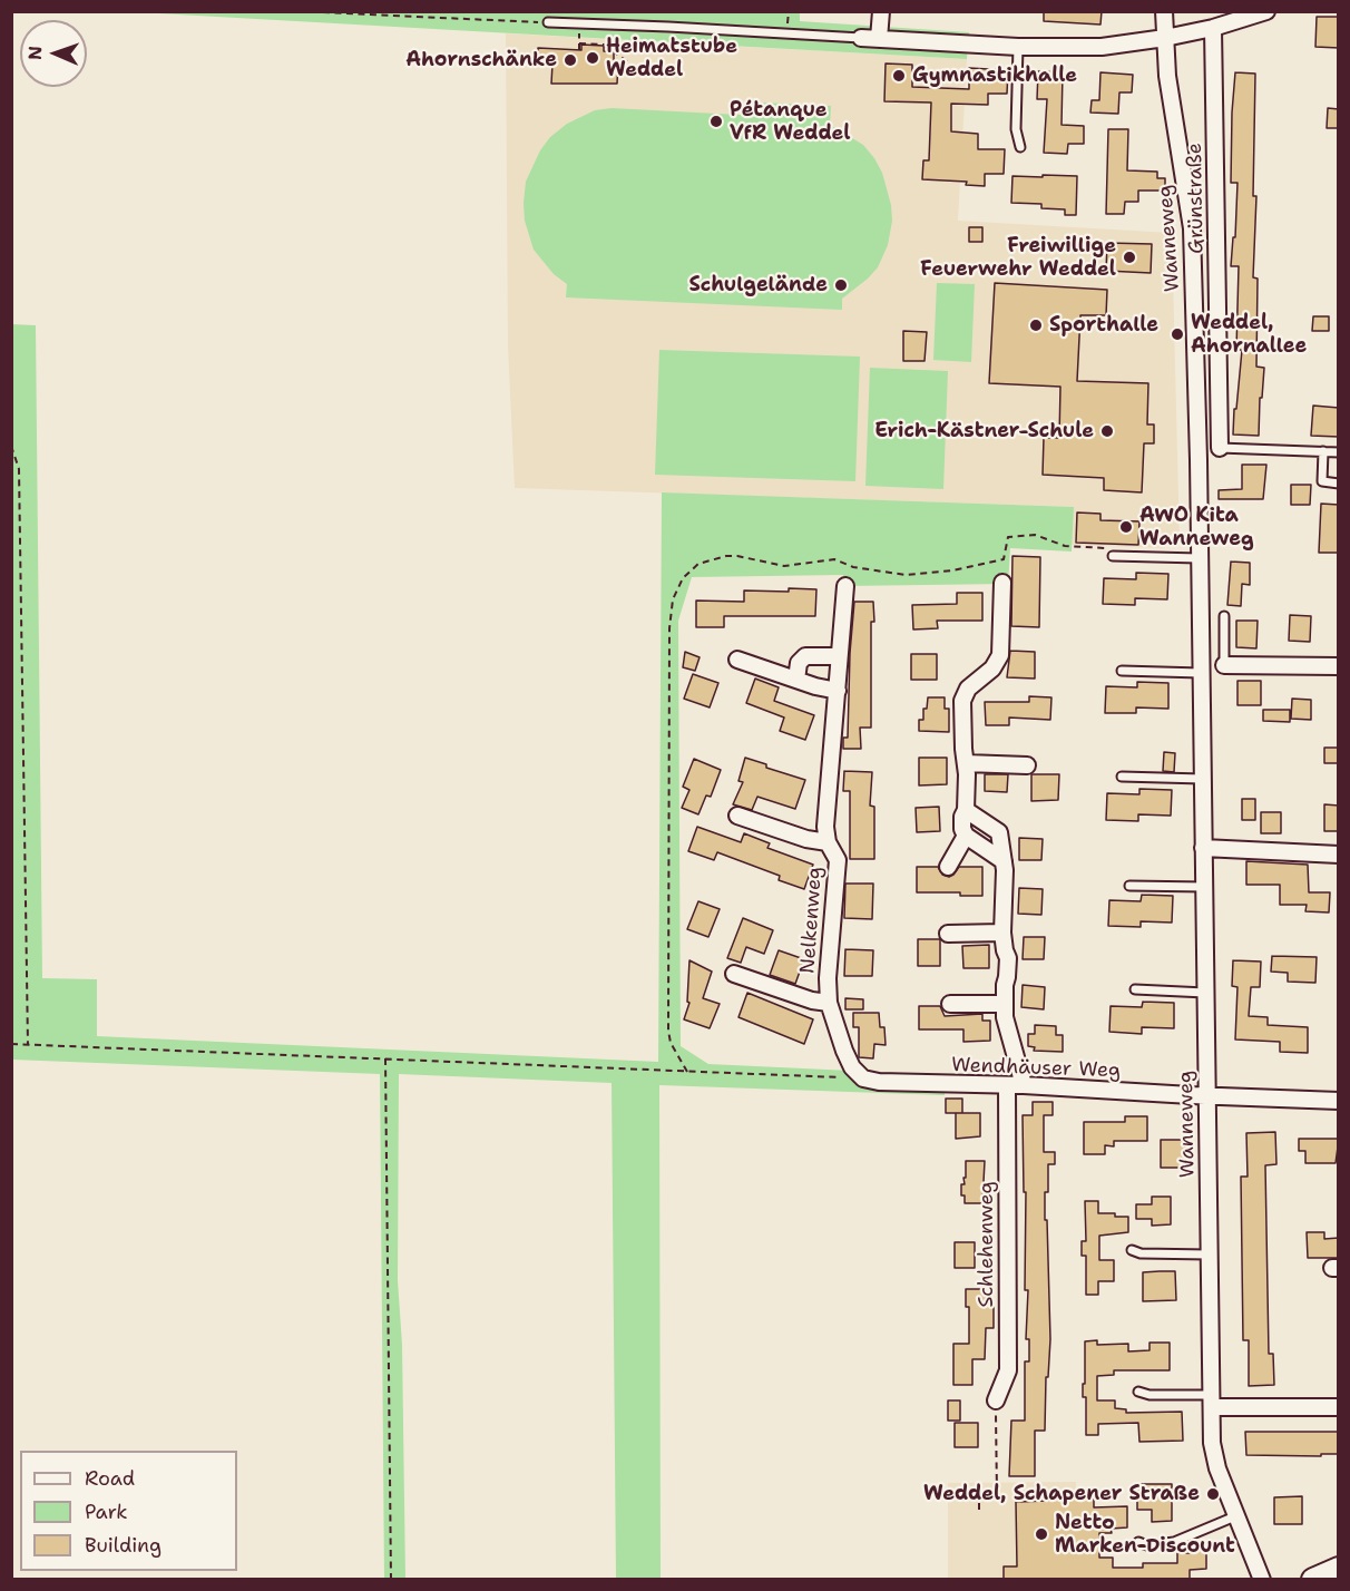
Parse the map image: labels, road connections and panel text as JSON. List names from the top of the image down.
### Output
{
  "streets": {
    "street": [
      "Grünstraße",
      "Wanneweg",
      "Nelkenweg",
      "Wendhäuser Weg",
      "Schlehenweg"
    ]
  },
  "crossings": [
    ["Wanneweg", "Wendhäuser Weg"],
    ["Nelkenweg", "Wendhäuser Weg"],
    ["Wendhäuser Weg", "Schlehenweg"]
  ],
  "places": [
    "Heimatstube Weddel",
    "Ahornschänke",
    "Gymnastikhalle",
    "Pétanque VfR Weddel",
    "Freiwillige Feuerwehr Weddel",
    "Schulgelände",
    "Sporthalle",
    "Weddel, Ahornallee",
    "Erich-Kästner-Schule",
    "AWO Kita Wanneweg",
    "Weddel, Schapener Straße",
    "Netto Marken-Discount"
  ],
  "legend": ["Road", "Park", "Building"],
  "north": "left"
}
